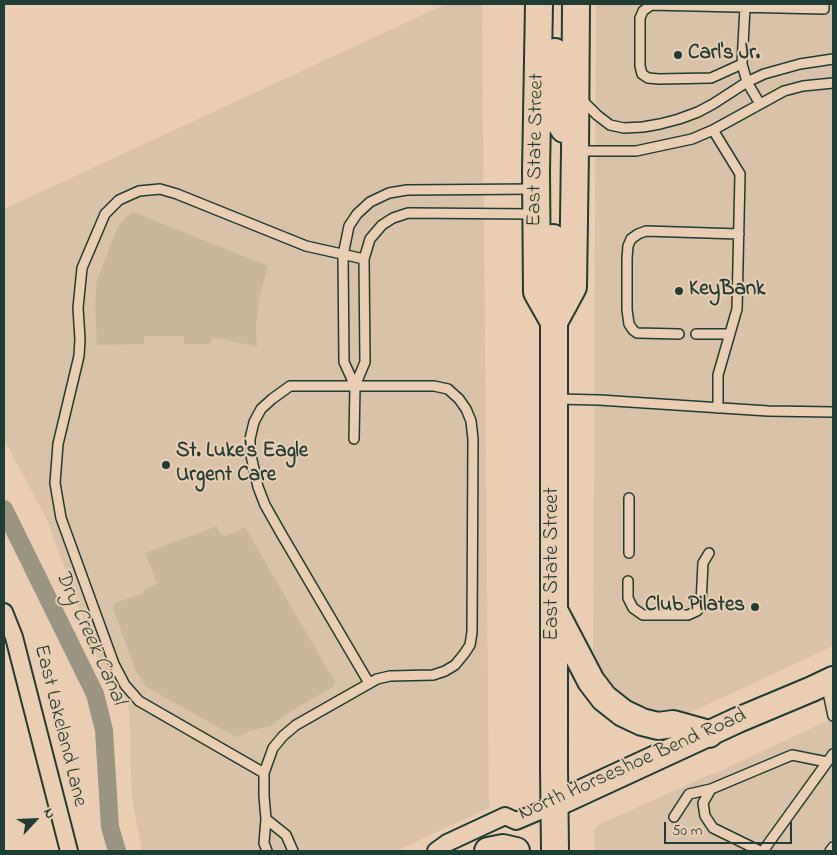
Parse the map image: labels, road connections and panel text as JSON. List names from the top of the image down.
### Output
{
  "streets": {
    "main road": ["East State Street"],
    "street": ["East Lakeland Lane", "North Horseshoe Bend Road"]
  },
  "crossings": [
    ["East State Street", "North Horseshoe Bend Road"]
  ],
  "water": ["Dry Creek Canal"],
  "places": [
    "Carl's Jr.",
    "KeyBank",
    "St. Luke's Eagle Urgent Care",
    "Club Pilates"
  ],
  "scale_bar": "50 m",
  "north": "top right"
}
